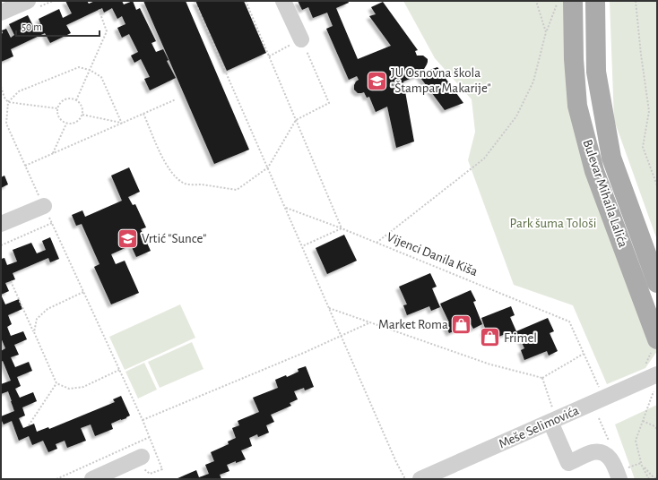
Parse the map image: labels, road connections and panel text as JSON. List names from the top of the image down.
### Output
{
  "streets": {
    "main road": ["Bulevar Mihaila Lalića"],
    "street": ["Meše Selimovića"],
    "path": ["Vijenci Danila Kiša"]
  },
  "parks": ["Park šuma Tološi"],
  "places": {
    "school or university": ["JU Osnovna škola \"Štampar Makarije\"", "Vrtić \"Sunce\""],
    "shop": ["Market Roma", "Frimel"]
  },
  "scale_bar": "50 m"
}
